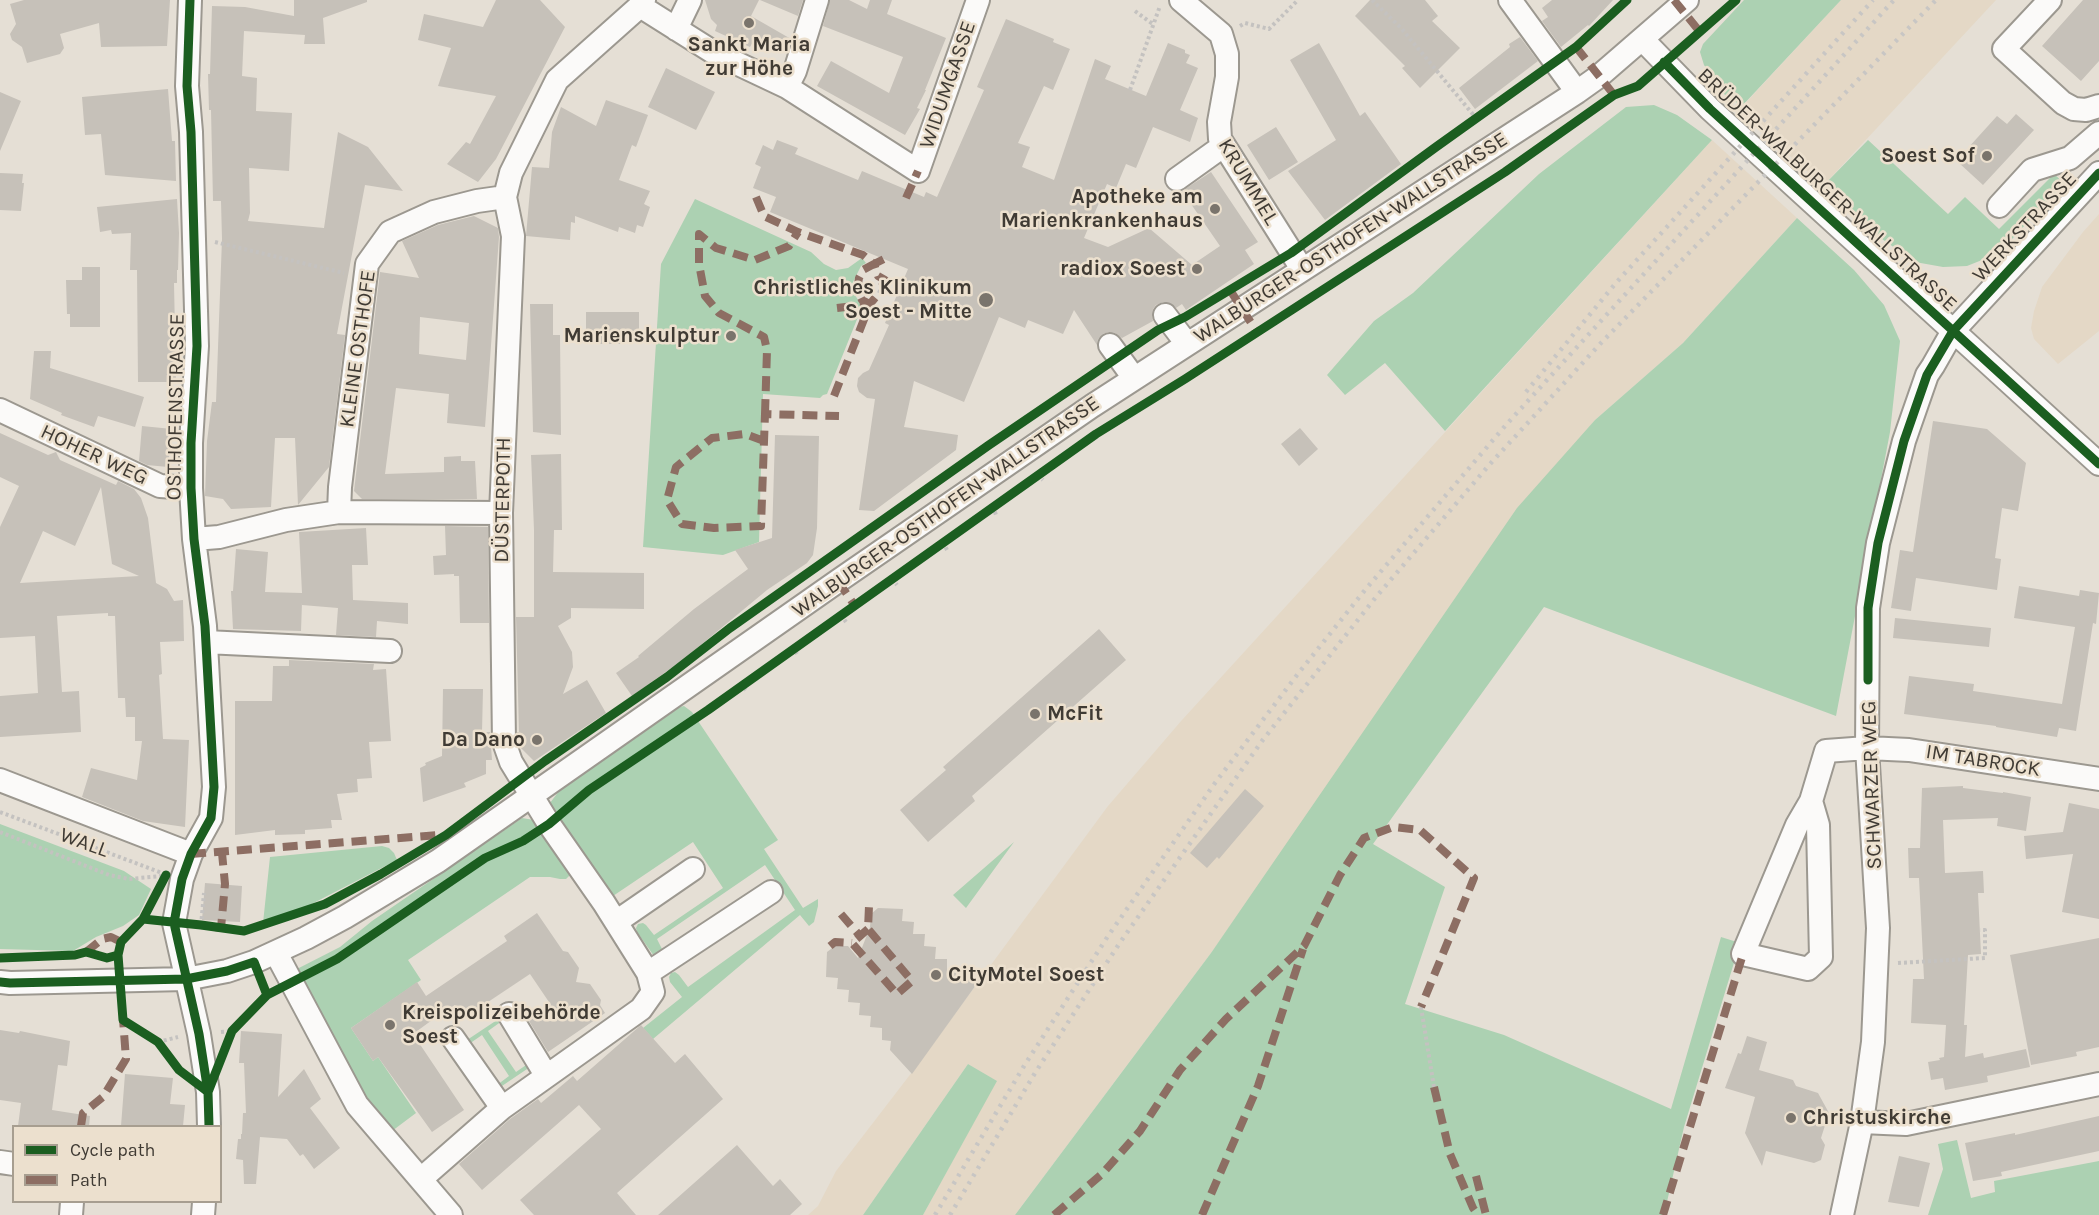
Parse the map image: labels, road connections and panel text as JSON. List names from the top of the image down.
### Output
{
  "streets": {
    "street": [
      "WIDUMGASSE",
      "KRUMMEL",
      "BRÜDER-WALBURGER-WALLSTRASSE",
      "WERKSTRASSE",
      "WALBURGER-OSTHOFEN-WALLSTRASSE",
      "KLEINE OSTHOFE",
      "OSTHOFENSTRASSE",
      "HOHER WEG",
      "DÜSTERPOTH",
      "IM TABROCK",
      "SCHWARZER WEG"
    ],
    "path": ["WALL"]
  },
  "crossings": [
    ["KRUMMEL", "WALBURGER-OSTHOFEN-WALLSTRASSE"],
    ["BRÜDER-WALBURGER-WALLSTRASSE", "WERKSTRASSE"],
    ["BRÜDER-WALBURGER-WALLSTRASSE", "WALBURGER-OSTHOFEN-WALLSTRASSE"],
    ["BRÜDER-WALBURGER-WALLSTRASSE", "SCHWARZER WEG"],
    ["WERKSTRASSE", "SCHWARZER WEG"],
    ["WALBURGER-OSTHOFEN-WALLSTRASSE", "OSTHOFENSTRASSE"],
    ["WALBURGER-OSTHOFEN-WALLSTRASSE", "DÜSTERPOTH"],
    ["KLEINE OSTHOFE", "DÜSTERPOTH"],
    ["OSTHOFENSTRASSE", "HOHER WEG"],
    ["OSTHOFENSTRASSE", "WALL"],
    ["IM TABROCK", "SCHWARZER WEG"]
  ],
  "places": [
    "Sankt Maria zur Höhe",
    "Soest Sof",
    "Apotheke am Marienkrankenhaus",
    "radiox Soest",
    "Christliches Klinikum Soest - Mitte",
    "Marienskulptur",
    "McFit",
    "Da Dano",
    "CityMotel Soest",
    "Kreispolizeibehörde Soest",
    "Christuskirche"
  ],
  "legend": ["Cycle path", "Path"]
}
